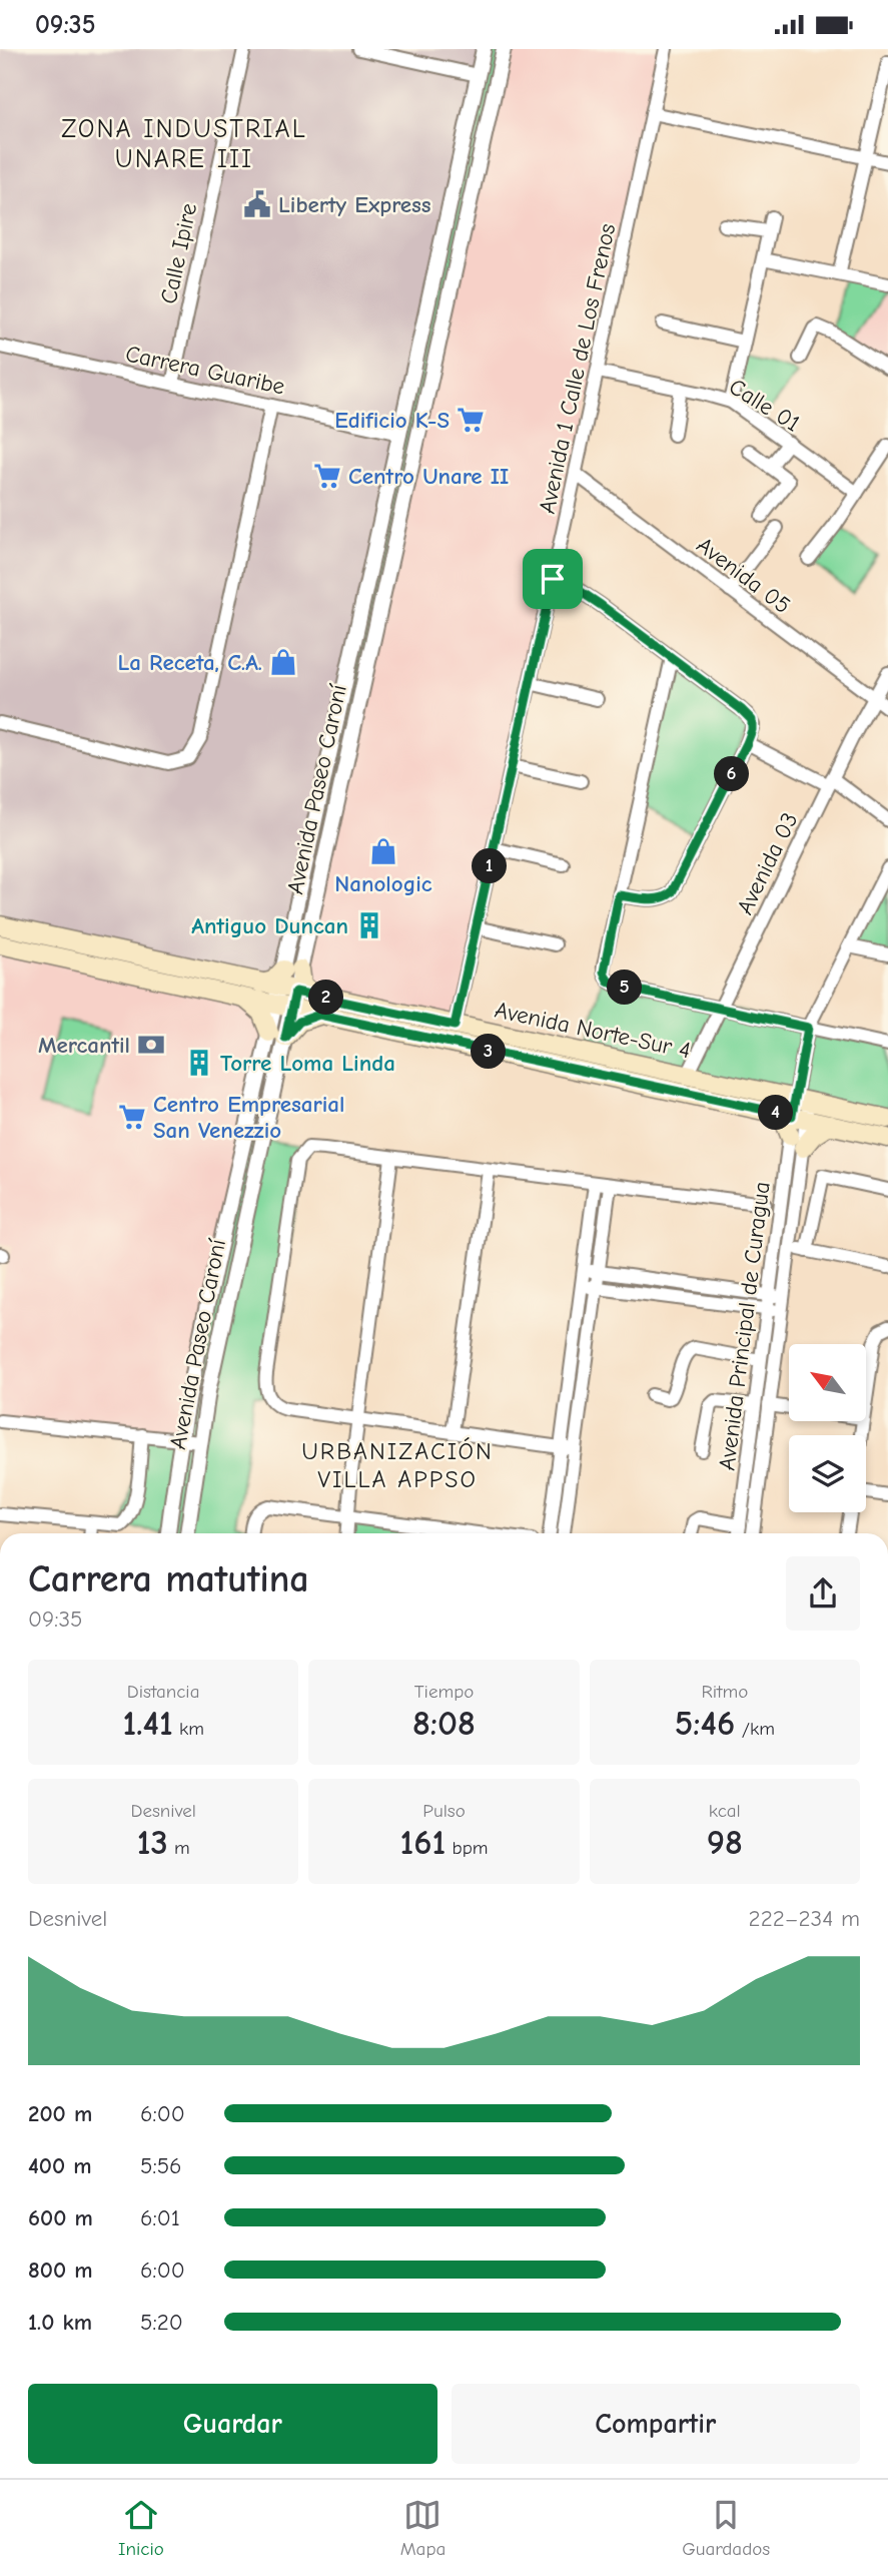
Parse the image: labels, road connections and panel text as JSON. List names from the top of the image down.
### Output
{
  "streets": {
    "main road": ["Avenida Norte-Sur 4"],
    "street": [
      "Calle Ipire",
      "Avenida 1 Calle de Los Frenos",
      "Carrera Guaribe",
      "Calle 01",
      "Avenida 05",
      "Avenida Paseo Caroní",
      "Avenida 03",
      "Avenida Principal de Curagua"
    ]
  },
  "crossings": [
    ["Calle Ipire", "Carrera Guaribe"],
    ["Avenida 1 Calle de Los Frenos", "Calle 01"],
    ["Avenida 1 Calle de Los Frenos", "Avenida 05"],
    ["Avenida 1 Calle de Los Frenos", "Avenida Norte-Sur 4"],
    ["Carrera Guaribe", "Avenida Paseo Caroní"],
    ["Avenida 05", "Avenida 03"],
    ["Avenida Paseo Caroní", "Avenida Norte-Sur 4"],
    ["Avenida 03", "Avenida Norte-Sur 4"],
    ["Avenida Norte-Sur 4", "Avenida Principal de Curagua"]
  ],
  "districts": ["ZONA INDUSTRIAL UNARE III", "URBANIZACIÓN VILLA APPSO"],
  "places": {
    "public building": ["Liberty Express"],
    "supermarket": ["Edificio K-S", "Centro Unare II", "Centro Empresarial San Venezzio"],
    "shop": ["La Receta, C.A.", "Nanologic"],
    "building": ["Antiguo Duncan", "Torre Loma Linda"],
    "bank": ["Mercantil"]
  },
  "north": "top left",
  "page": {
    "status": "09:35",
    "pins": [
      "6",
      "1",
      "5",
      "2",
      "3",
      "4"
    ],
    "heading": ["Carrera matutina", "09:35"],
    "stats": [
      ["Distancia", "1.41 km"],
      ["Tiempo", "8:08"],
      ["Ritmo", "5:46 /km"],
      ["Desnivel", "13 m"],
      ["Pulso", "161 bpm"],
      ["kcal", "98"]
    ],
    "chart": ["Desnivel", "222–234 m"],
    "list": [
      {
        "name": "200 m",
        "note": "6:00"
      },
      {
        "name": "400 m",
        "note": "5:56"
      },
      {
        "name": "600 m",
        "note": "6:01"
      },
      {
        "name": "800 m",
        "note": "6:00"
      },
      {
        "name": "1.0 km",
        "note": "5:20"
      }
    ],
    "buttons": ["Guardar", "Compartir"],
    "tabs": ["Inicio", "Mapa", "Guardados"]
  }
}
